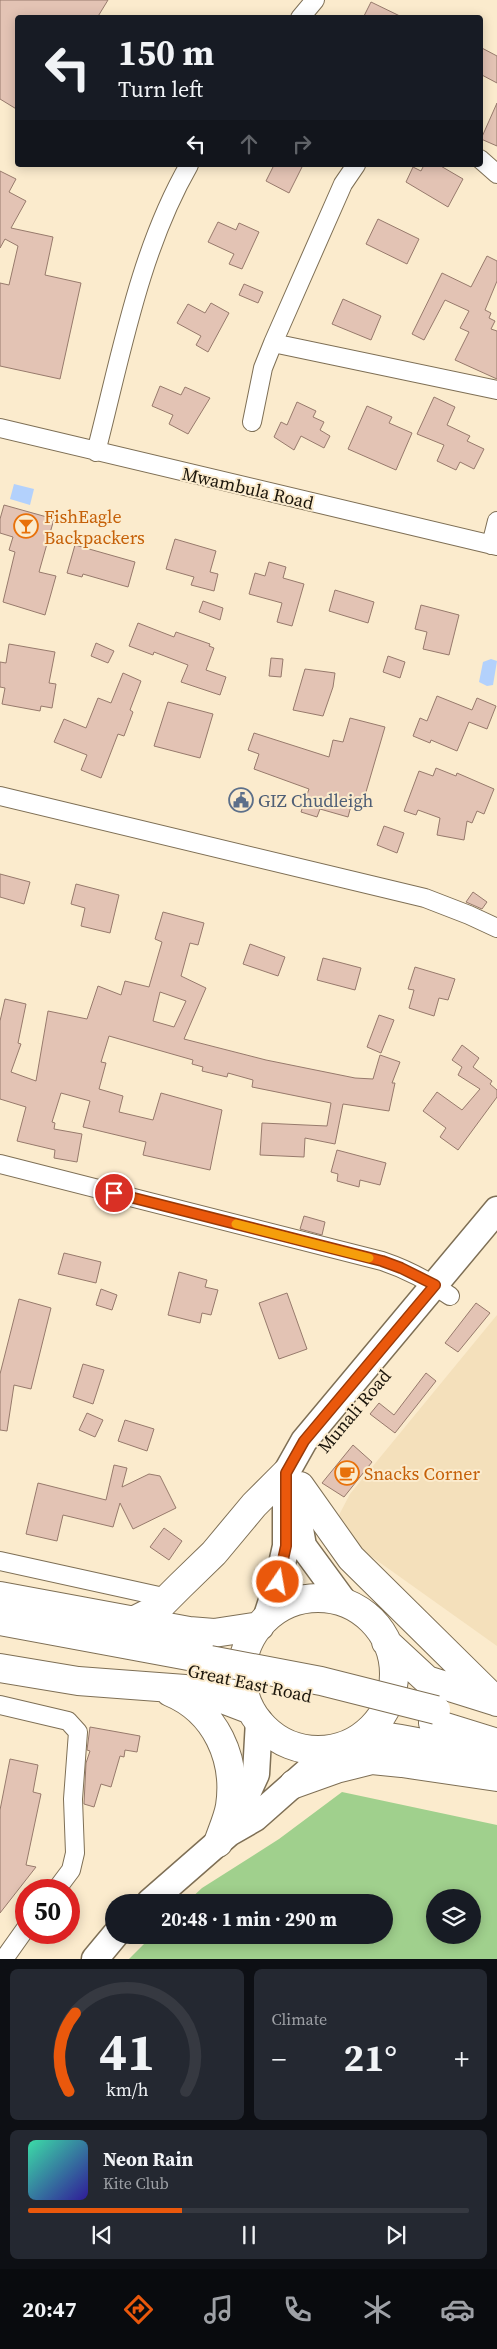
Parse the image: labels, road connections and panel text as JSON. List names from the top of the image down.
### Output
{
  "streets": {
    "main road": ["Munali Road", "Great East Road"],
    "street": ["Mwambula Road"]
  },
  "crossings": [
    ["Munali Road", "Great East Road"]
  ],
  "places": {
    "bar": ["FishEagle Backpackers"],
    "public building": ["GIZ Chudleigh"],
    "cafe": ["Snacks Corner"]
  },
  "page": {
    "turn": ["150 m", "Turn left"],
    "limit": "50",
    "trip": "20:48 · 1 min · 290 m",
    "tile": "Climate",
    "heat": ["−", "21°", "+"],
    "song": ["Neon Rain", "Kite Club"],
    "tabs": "20:47",
    "gauge": ["41", "km/h"]
  }
}
